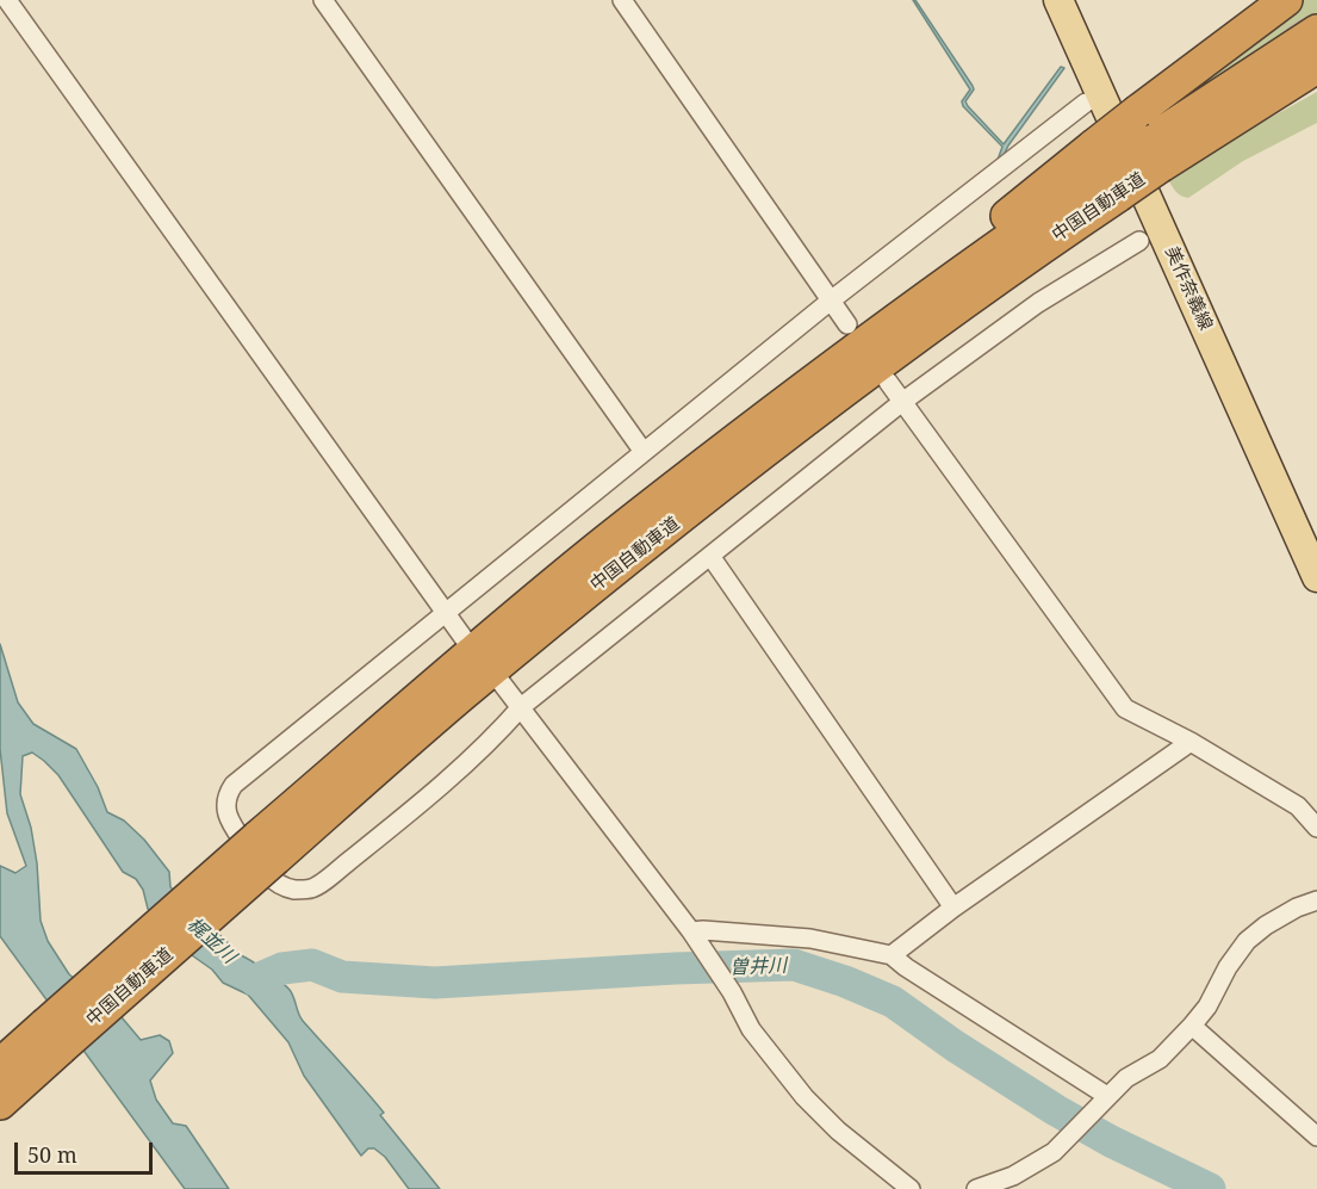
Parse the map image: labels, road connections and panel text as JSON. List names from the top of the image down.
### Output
{
  "streets": {
    "highway": ["中国自動車道"],
    "main road": ["美作奈義線"]
  },
  "water": ["梶並川", "曽井川"],
  "scale_bar": "50 m"
}
